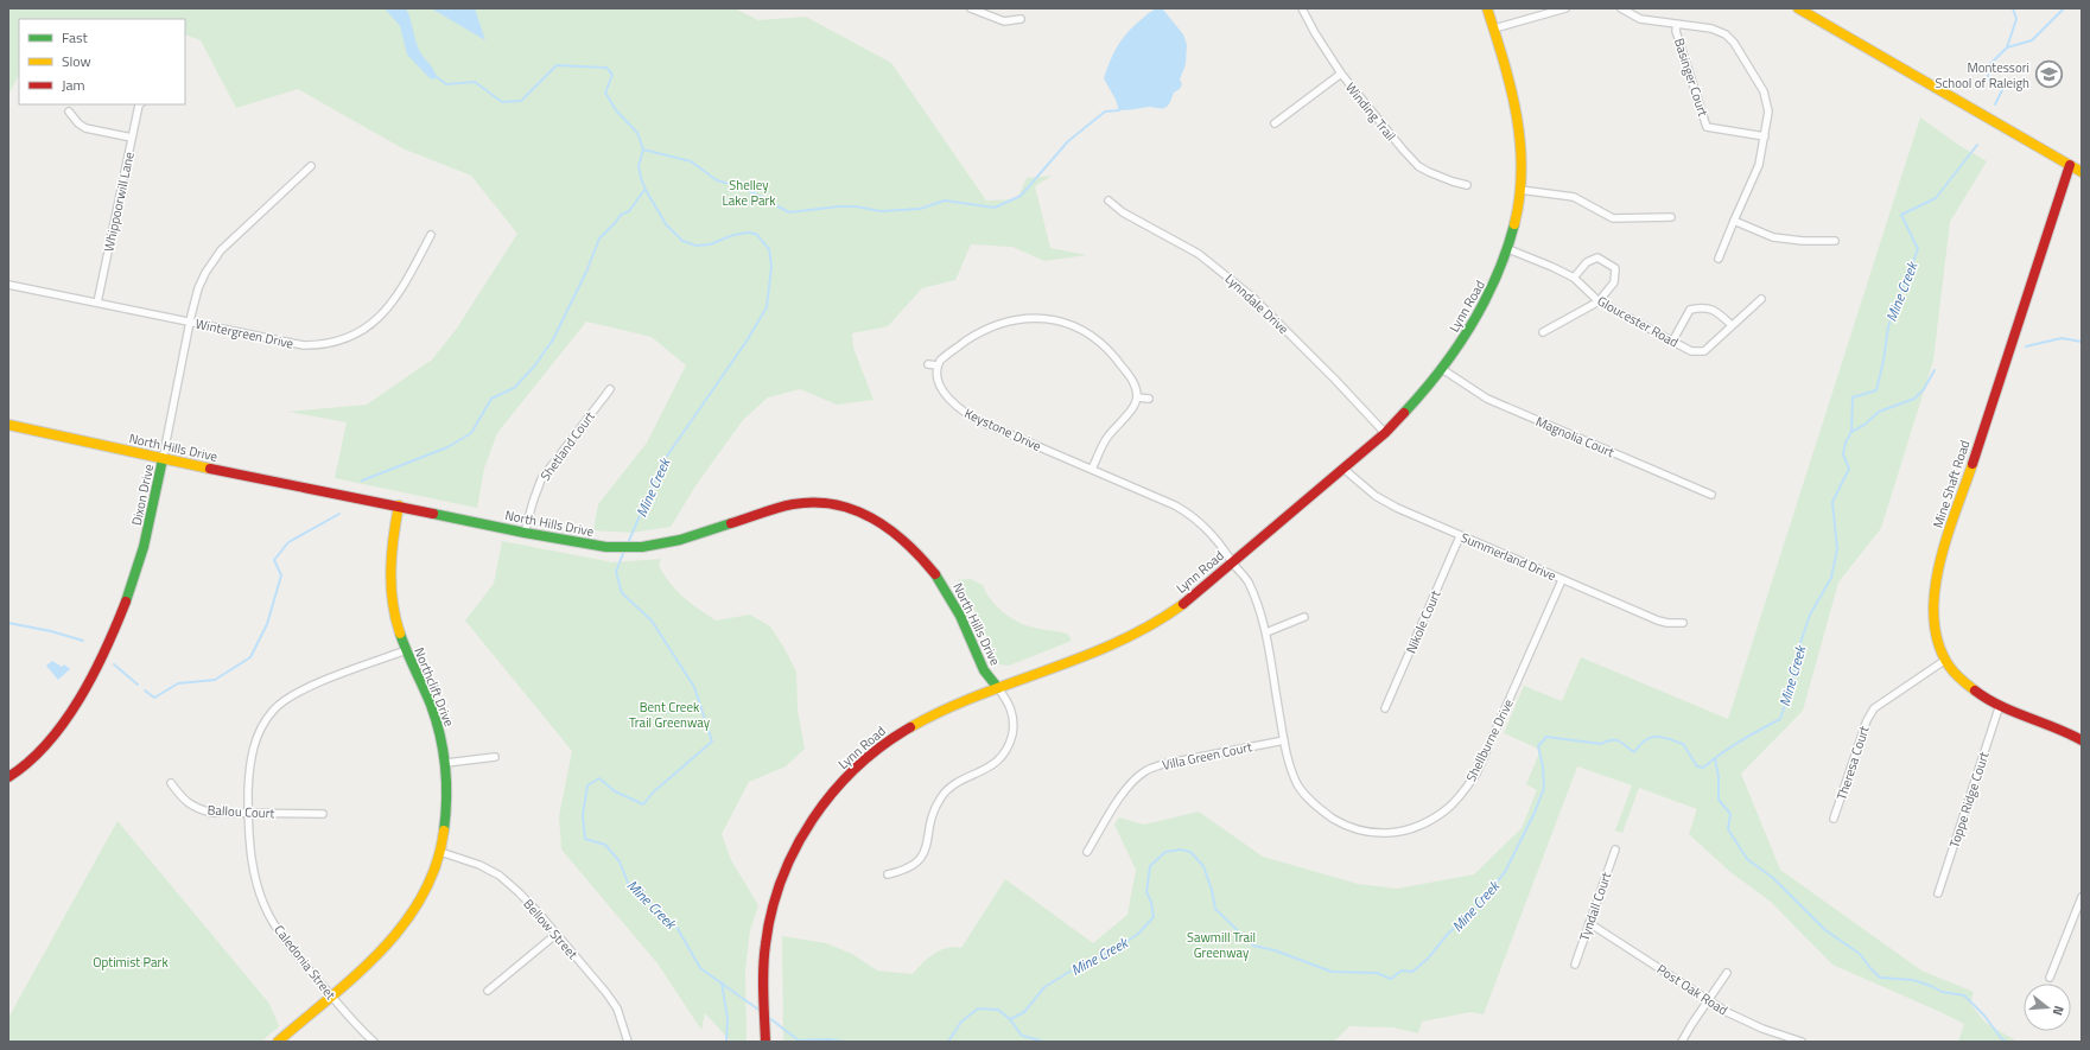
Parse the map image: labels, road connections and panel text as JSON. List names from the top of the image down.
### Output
{
  "streets": {
    "main road": [
      "Lynn Road",
      "North Hills Drive",
      "Mine Shaft Road",
      "Dixon Drive",
      "Northclift Drive"
    ],
    "street": [
      "Basinger Court",
      "Winding Trail",
      "Whippoorwill Lane",
      "Lynndale Drive",
      "Gloucester Road",
      "Wintergreen Drive",
      "Keystone Drive",
      "Magnolia Court",
      "Shetland Court",
      "Summerland Drive",
      "Nikole Court",
      "Shellburne Drive",
      "Villa Green Court",
      "Theresa Court",
      "Toppe Ridge Court",
      "Ballou Court",
      "Tyndall Court",
      "Bellow Street",
      "Caledonia Street",
      "Post Oak Road"
    ]
  },
  "crossings": [
    ["Whippoorwill Lane", "Wintergreen Drive"],
    ["Lynndale Drive", "Lynn Road"],
    ["Lynn Road", "Gloucester Road"],
    ["Lynn Road", "Keystone Drive"],
    ["Lynn Road", "Magnolia Court"],
    ["Lynn Road", "North Hills Drive"],
    ["Lynn Road", "Summerland Drive"],
    ["Lynn Road", "Shellburne Drive"],
    ["Wintergreen Drive", "Dixon Drive"],
    ["Keystone Drive", "Shellburne Drive"],
    ["Shetland Court", "North Hills Drive"],
    ["North Hills Drive", "Dixon Drive"],
    ["North Hills Drive", "Northclift Drive"],
    ["Mine Shaft Road", "Theresa Court"],
    ["Mine Shaft Road", "Toppe Ridge Court"],
    ["Summerland Drive", "Nikole Court"],
    ["Summerland Drive", "Shellburne Drive"],
    ["Northclift Drive", "Bellow Street"],
    ["Northclift Drive", "Caledonia Street"],
    ["Shellburne Drive", "Villa Green Court"],
    ["Ballou Court", "Caledonia Street"],
    ["Tyndall Court", "Post Oak Road"]
  ],
  "water": ["Mine Creek"],
  "parks": [
    "Shelley Lake Park",
    "Bent Creek Trail Greenway",
    "Sawmill Trail Greenway",
    "Optimist Park"
  ],
  "places": {
    "school or university": ["Montessori School of Raleigh"]
  },
  "legend": ["Fast", "Slow", "Jam"],
  "north": "right"
}
